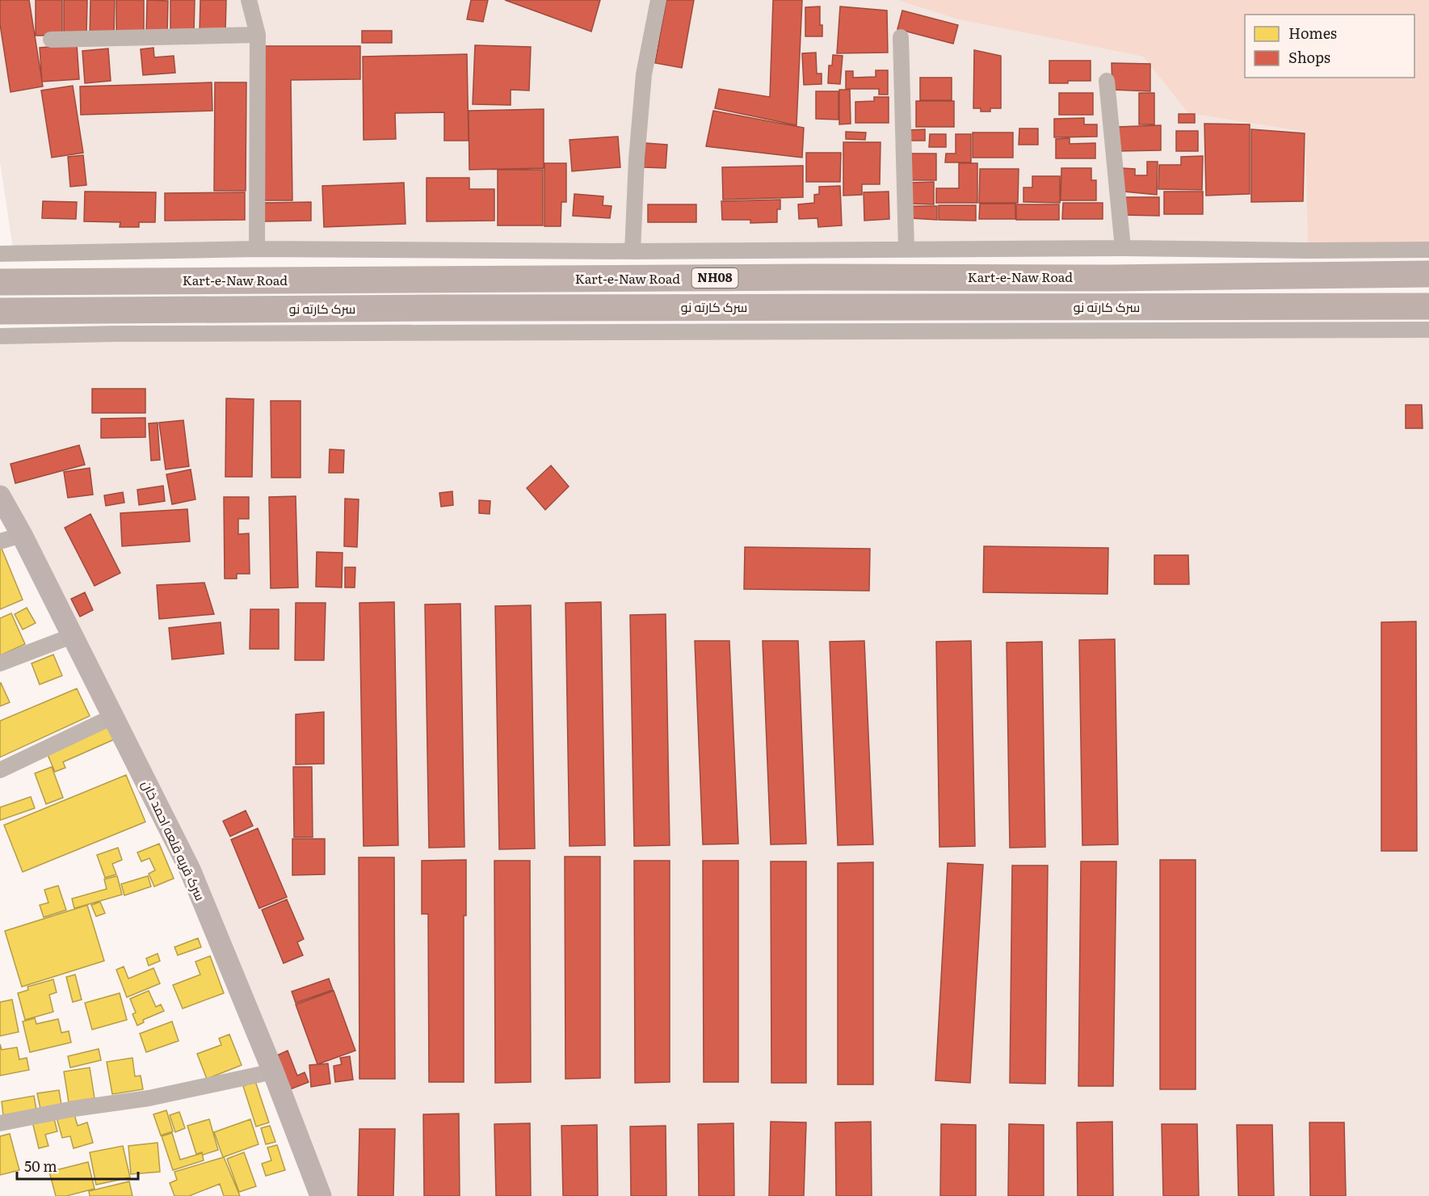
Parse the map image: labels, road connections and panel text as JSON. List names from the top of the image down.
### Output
{
  "streets": {
    "highway": ["Kart-e-Naw Road", "NH08", "سرک کارته نو"],
    "street": ["سرک قریه قلعه احمد خان"]
  },
  "legend": ["Homes", "Shops"],
  "scale_bar": "50 m"
}
